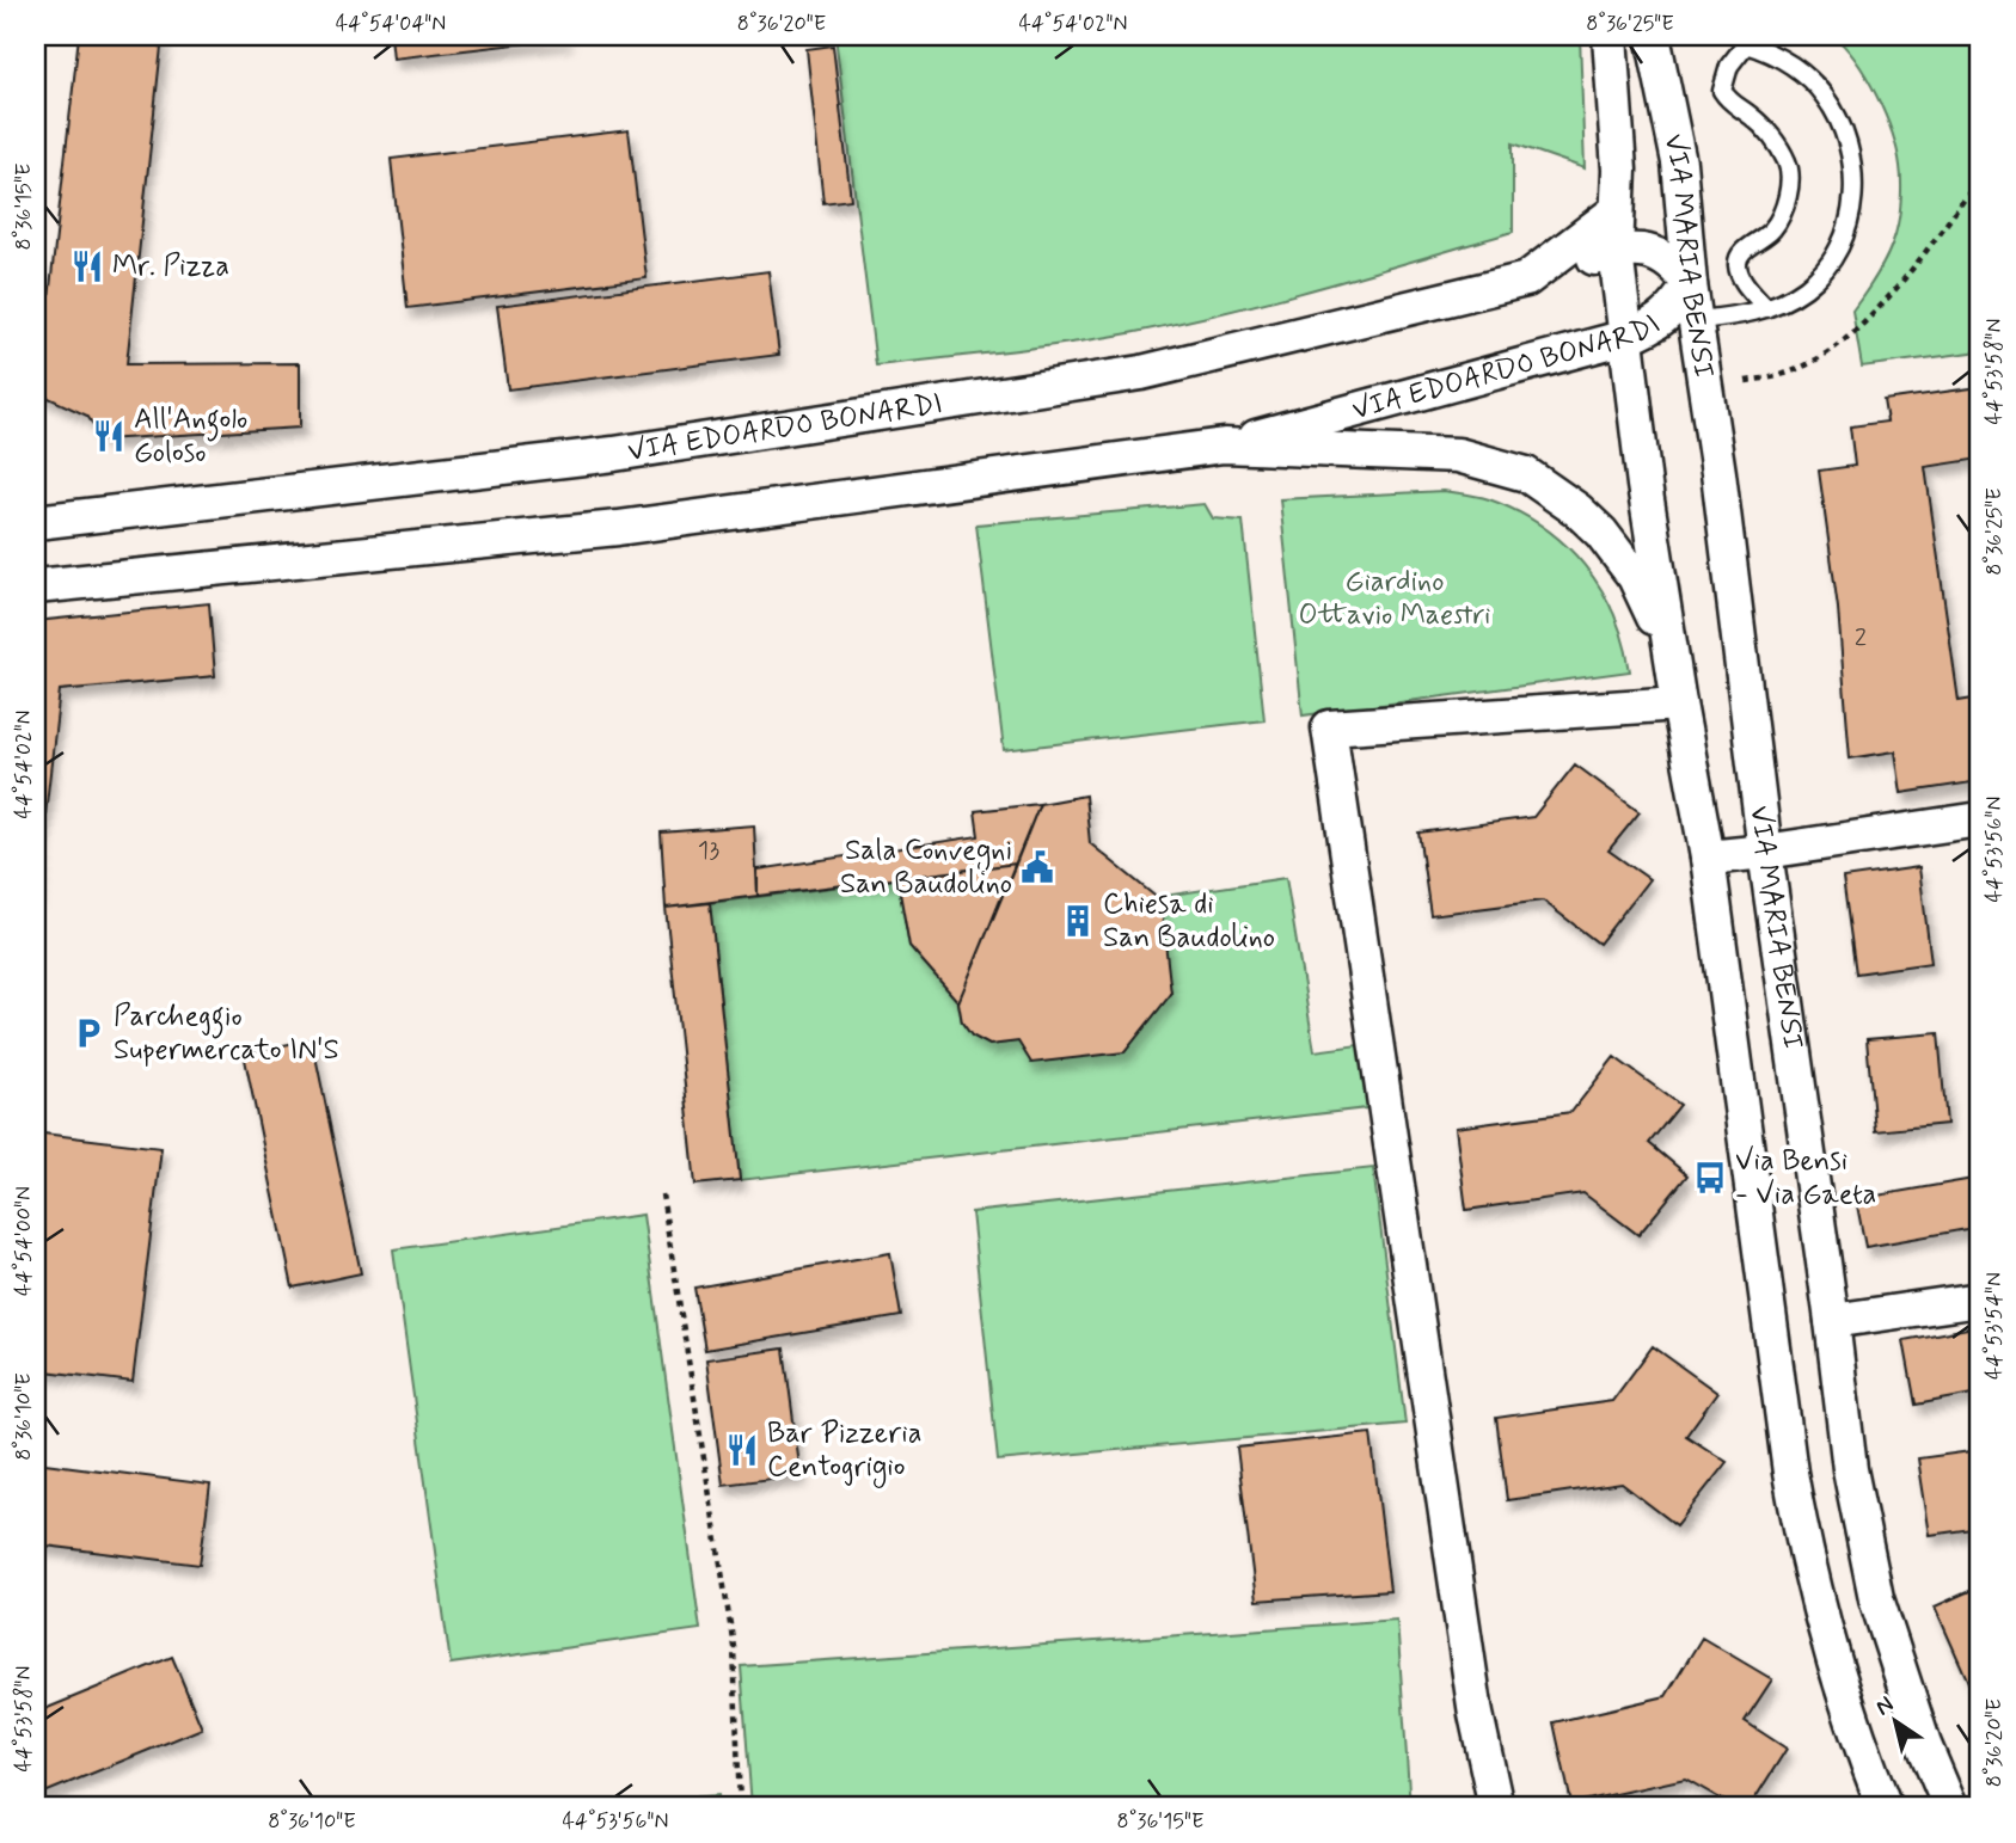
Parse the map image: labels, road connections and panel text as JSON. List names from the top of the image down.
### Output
{
  "streets": {
    "street": ["VIA MARIA BENSI", "VIA EDOARDO BONARDI"]
  },
  "crossings": [
    ["VIA MARIA BENSI", "VIA EDOARDO BONARDI"]
  ],
  "parks": ["Giardino Ottavio Maestri"],
  "places": {
    "restaurant": ["Mr. Pizza", "All'Angolo Goloso", "Bar Pizzeria Centogrigio"],
    "public building": ["Sala Convegni San Baudolino"],
    "building": ["Chiesa di San Baudolino"],
    "parking": ["Parcheggio Supermercato IN'S"],
    "bus stop": ["Via Bensi - Via Gaeta"]
  },
  "house_numbers": ["2", "13"],
  "north": "top left",
  "coordinates": [
    "44°54'04\"N",
    "8°36'20\"E",
    "44°54'02\"N",
    "8°36'25\"E",
    "8°36'15\"E",
    "44°53'58\"N",
    "44°53'56\"N",
    "44°54'00\"N",
    "44°53'54\"N",
    "8°36'10\"E"
  ]
}
